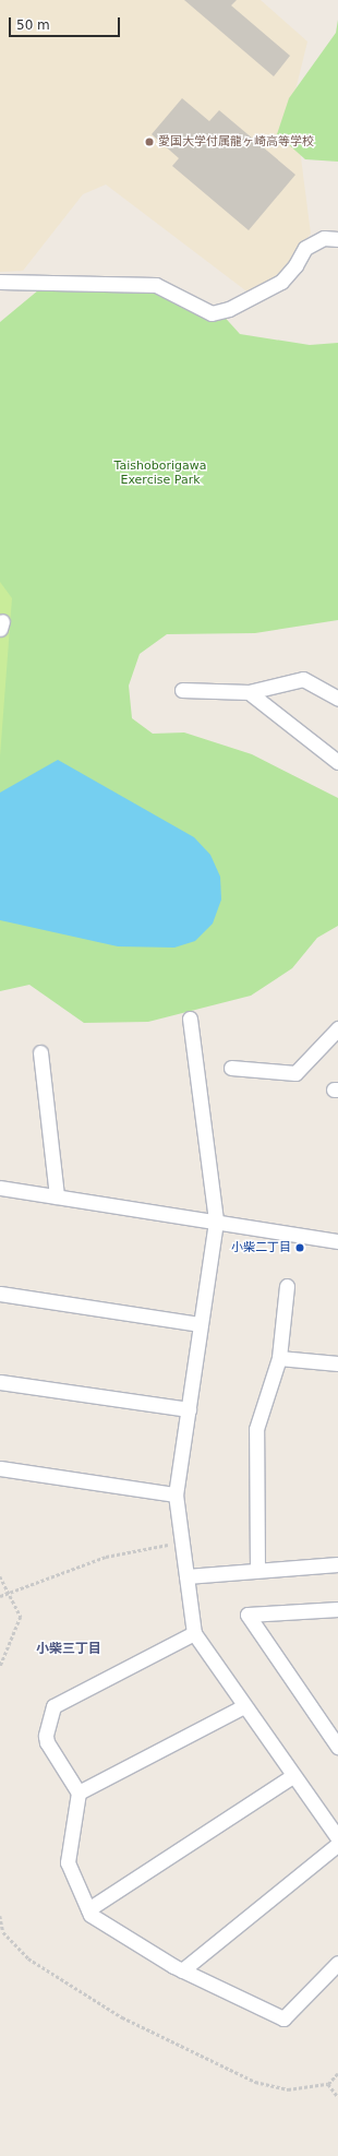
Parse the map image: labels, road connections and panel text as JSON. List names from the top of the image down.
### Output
{
  "districts": ["小柴三丁目"],
  "parks": ["Taishoborigawa Exercise Park"],
  "places": ["愛国大学付属龍ヶ崎高等学校", "小柴二丁目"],
  "scale_bar": "50 m"
}
